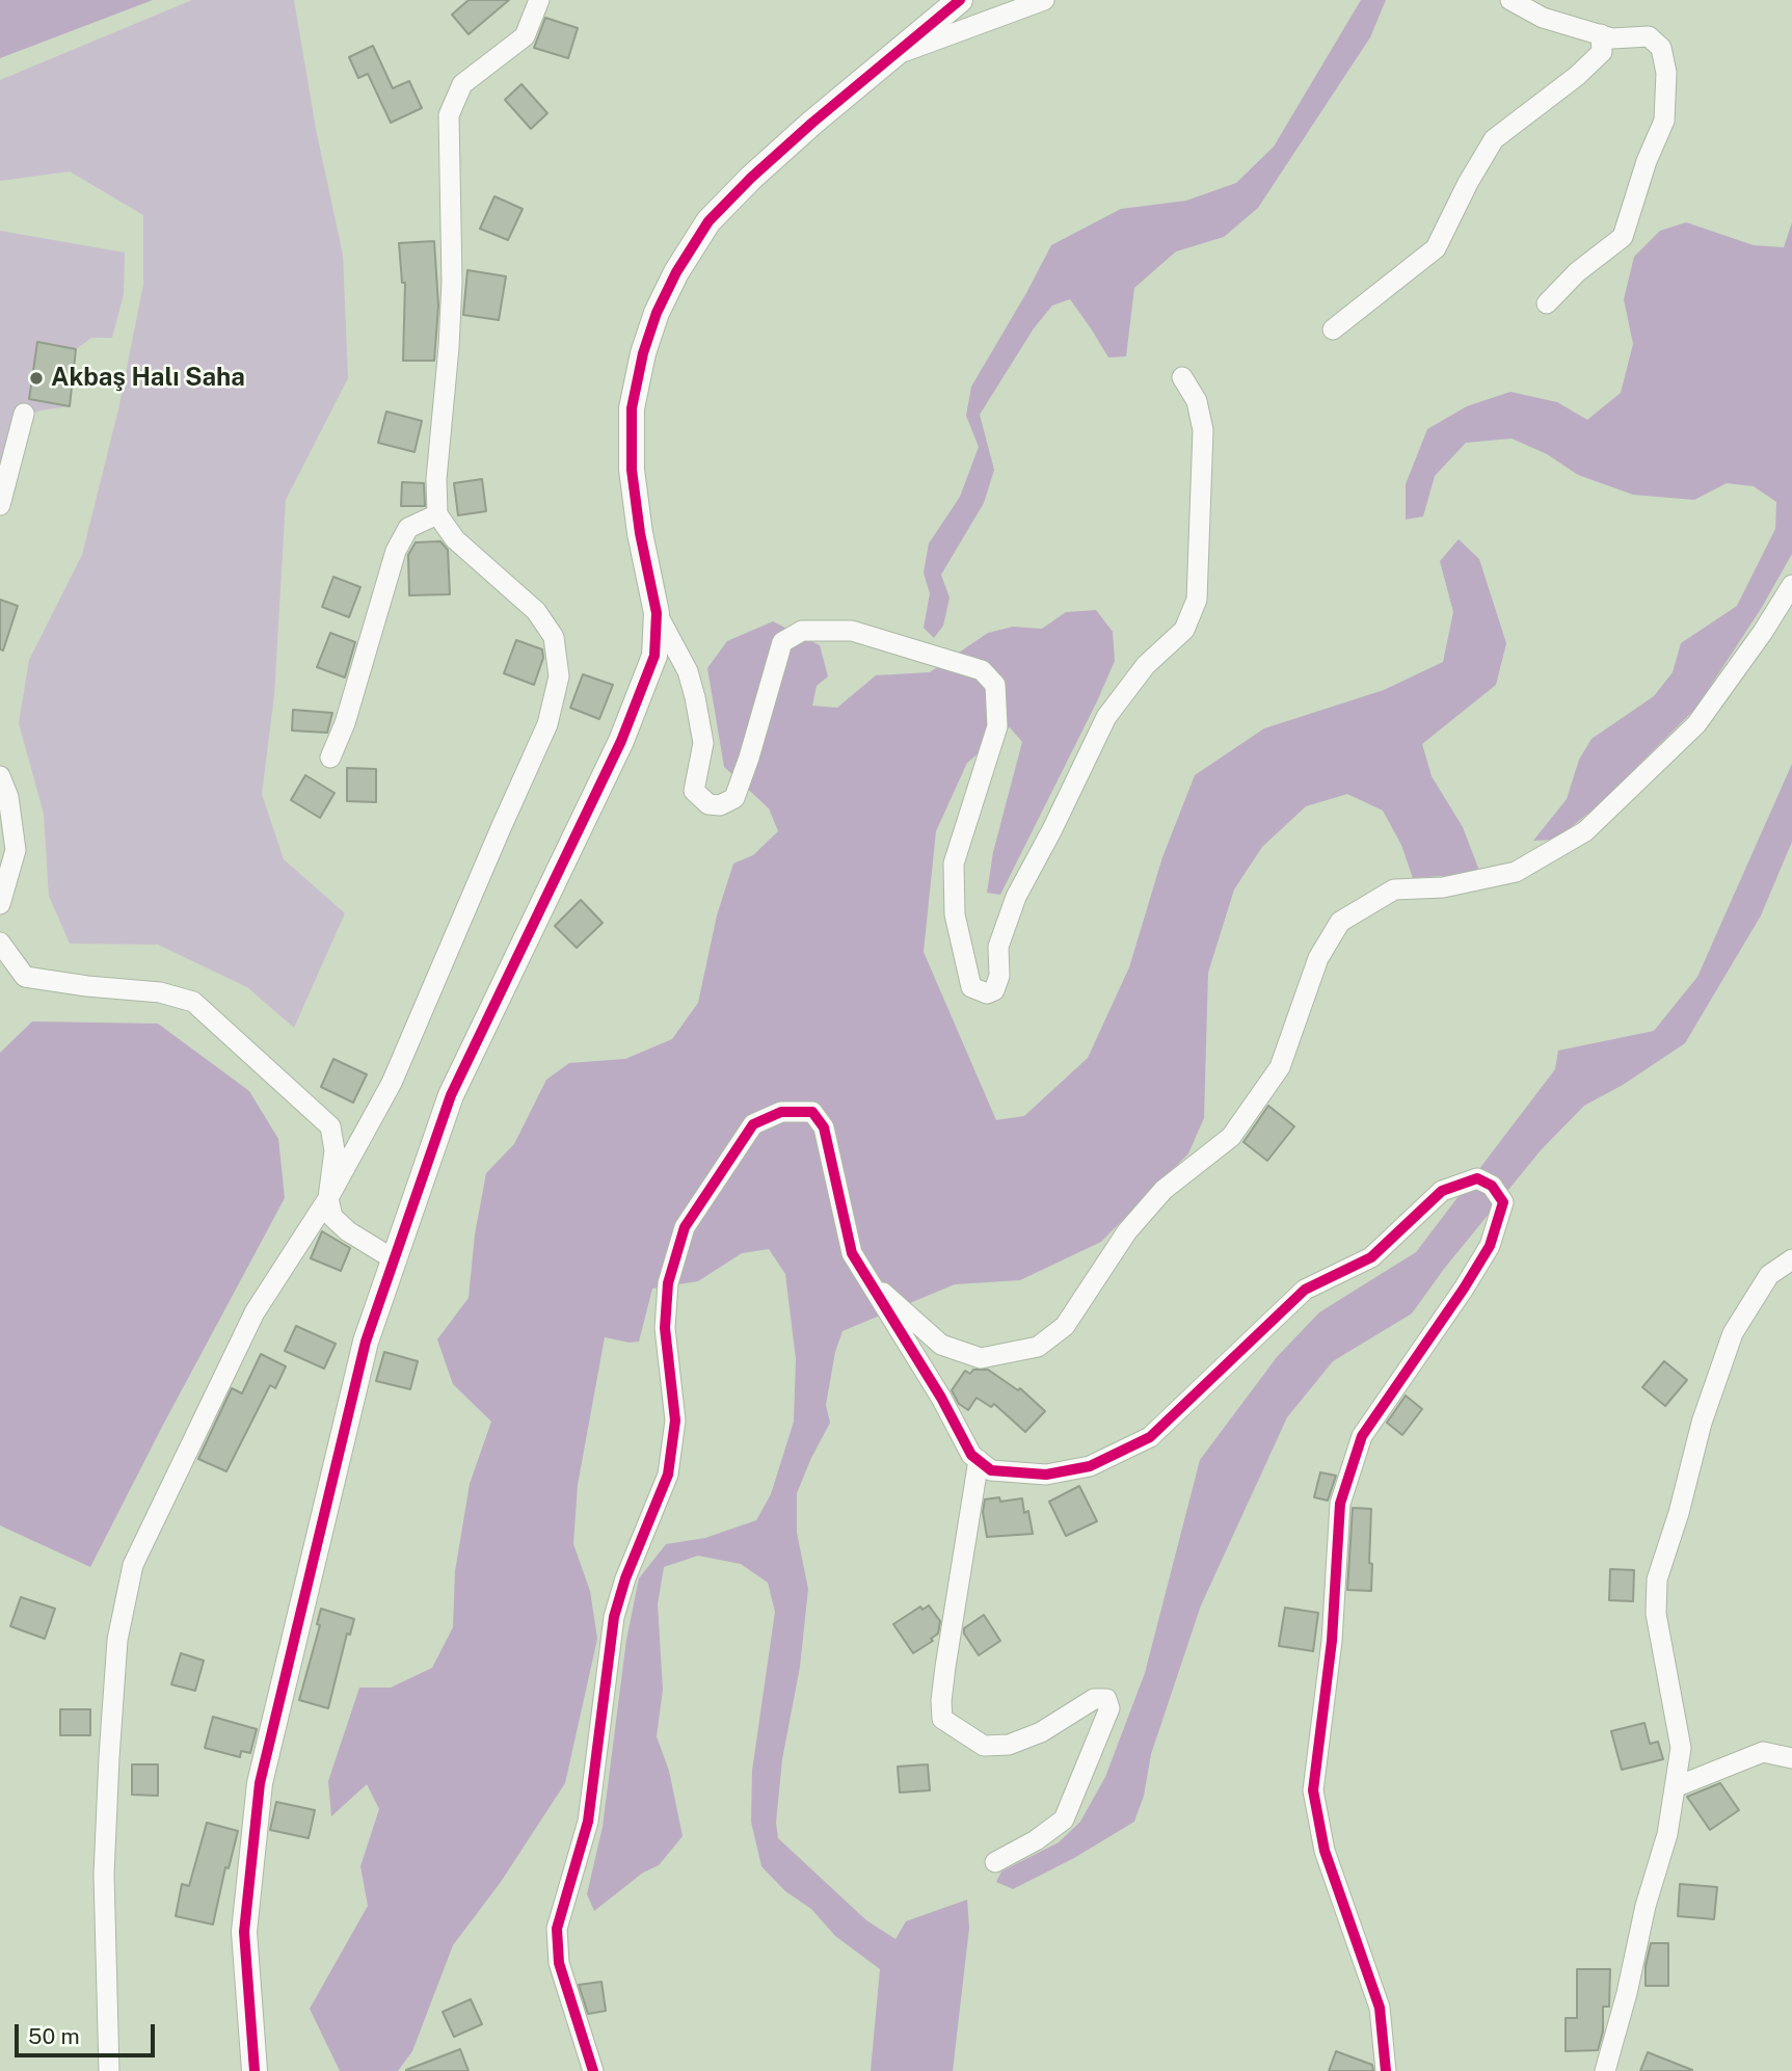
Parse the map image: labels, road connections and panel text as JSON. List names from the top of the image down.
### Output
{
  "places": ["Akbaş Halı Saha"],
  "scale_bar": "50 m"
}
